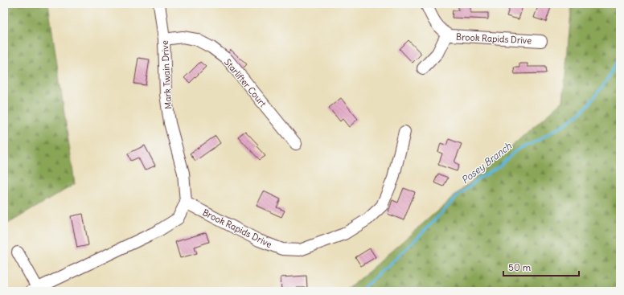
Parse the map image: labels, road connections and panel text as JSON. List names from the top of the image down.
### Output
{
  "streets": {
    "street": ["Brook Rapids Drive", "Mark Twain Drive", "Starlifter Court"]
  },
  "crossings": [
    ["Brook Rapids Drive", "Mark Twain Drive"],
    ["Mark Twain Drive", "Starlifter Court"]
  ],
  "water": ["Posey Branch"],
  "scale_bar": "50 m"
}
